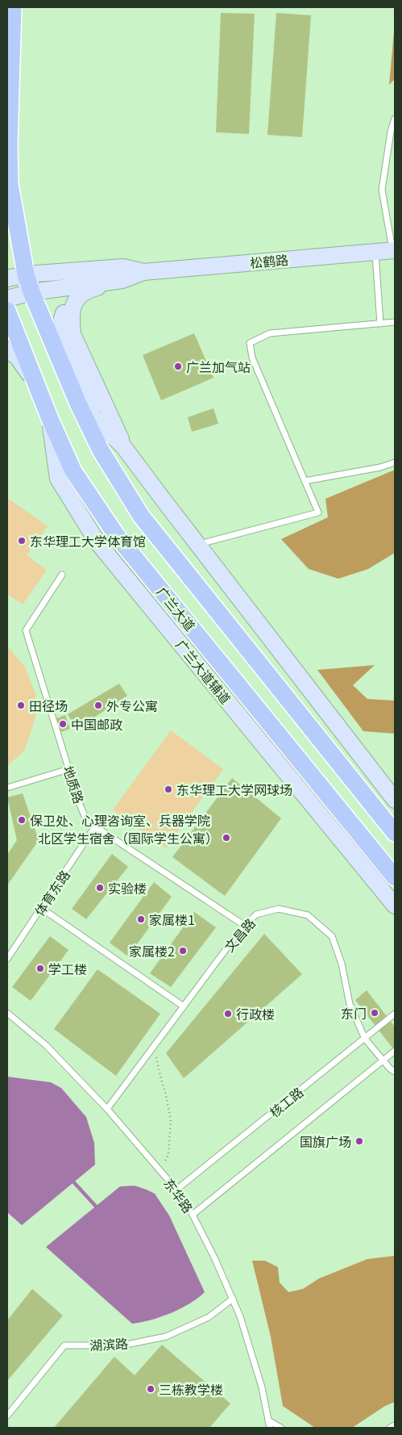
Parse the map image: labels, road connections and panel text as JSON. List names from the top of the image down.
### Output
{
  "streets": {
    "main road": ["松鹤路", "广兰大道", "广兰大道辅道"],
    "lane": [
      "地质路",
      "体育东路",
      "文昌路",
      "核工路",
      "东华路",
      "湖滨路"
    ]
  },
  "crossings": [
    ["广兰大道", "广兰大道辅道"],
    ["地质路", "体育东路"],
    ["地质路", "文昌路"],
    ["文昌路", "核工路"],
    ["文昌路", "东华路"],
    ["核工路", "东华路"],
    ["东华路", "湖滨路"]
  ],
  "places": [
    "广兰加气站",
    "东华理工大学体育馆",
    "田径场",
    "外专公寓",
    "中国邮政",
    "东华理工大学网球场",
    "保卫处、心理咨询室、兵器学院",
    "北区学生宿舍（国际学生公寓）",
    "实验楼",
    "家属楼1",
    "家属楼2",
    "学工楼",
    "东门",
    "行政楼",
    "国旗广场",
    "三栋教学楼"
  ]
}
